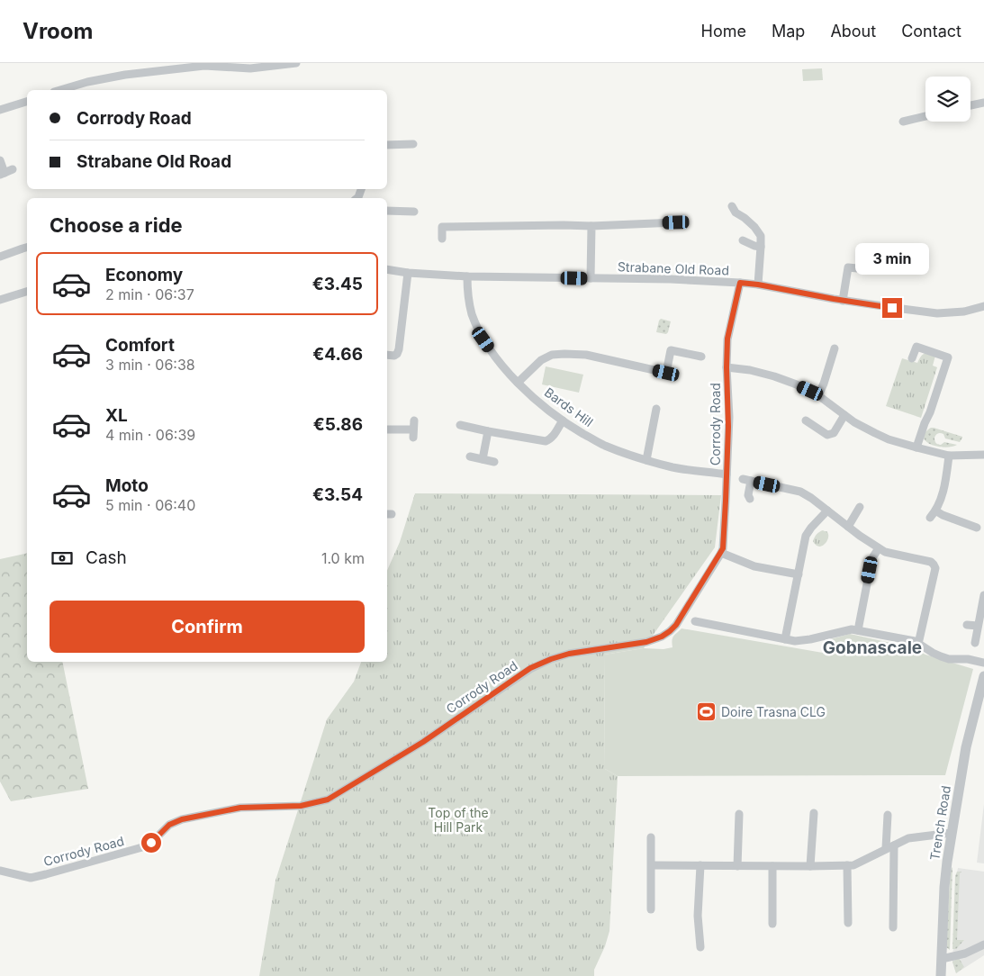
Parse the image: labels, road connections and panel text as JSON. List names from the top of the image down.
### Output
{
  "streets": {
    "street": [
      "Strabane Old Road",
      "Bards Hill",
      "Corrody Road",
      "Trench Road"
    ]
  },
  "crossings": [
    ["Strabane Old Road", "Bards Hill"],
    ["Strabane Old Road", "Corrody Road"],
    ["Bards Hill", "Corrody Road"]
  ],
  "districts": ["Gobnascale"],
  "parks": ["Top of the Hill Park"],
  "places": {
    "sports": ["Doire Trasna CLG"]
  },
  "page": {
    "header": "Vroom",
    "nav": [
      "Home",
      "Map",
      "About",
      "Contact"
    ],
    "banner": ["Corrody Road", "Strabane Old Road"],
    "heading": "Choose a ride",
    "bubble": "3 min",
    "list": [
      {
        "name": "Economy",
        "note": "2 min · 06:37",
        "value": "€3.45"
      },
      {
        "name": "Comfort",
        "note": "3 min · 06:38",
        "value": "€4.66"
      },
      {
        "name": "XL",
        "note": "4 min · 06:39",
        "value": "€5.86"
      },
      {
        "name": "Moto",
        "note": "5 min · 06:40",
        "value": "€3.54"
      }
    ],
    "pay": ["Cash", "1.0 km"],
    "buttons": "Confirm"
  }
}
